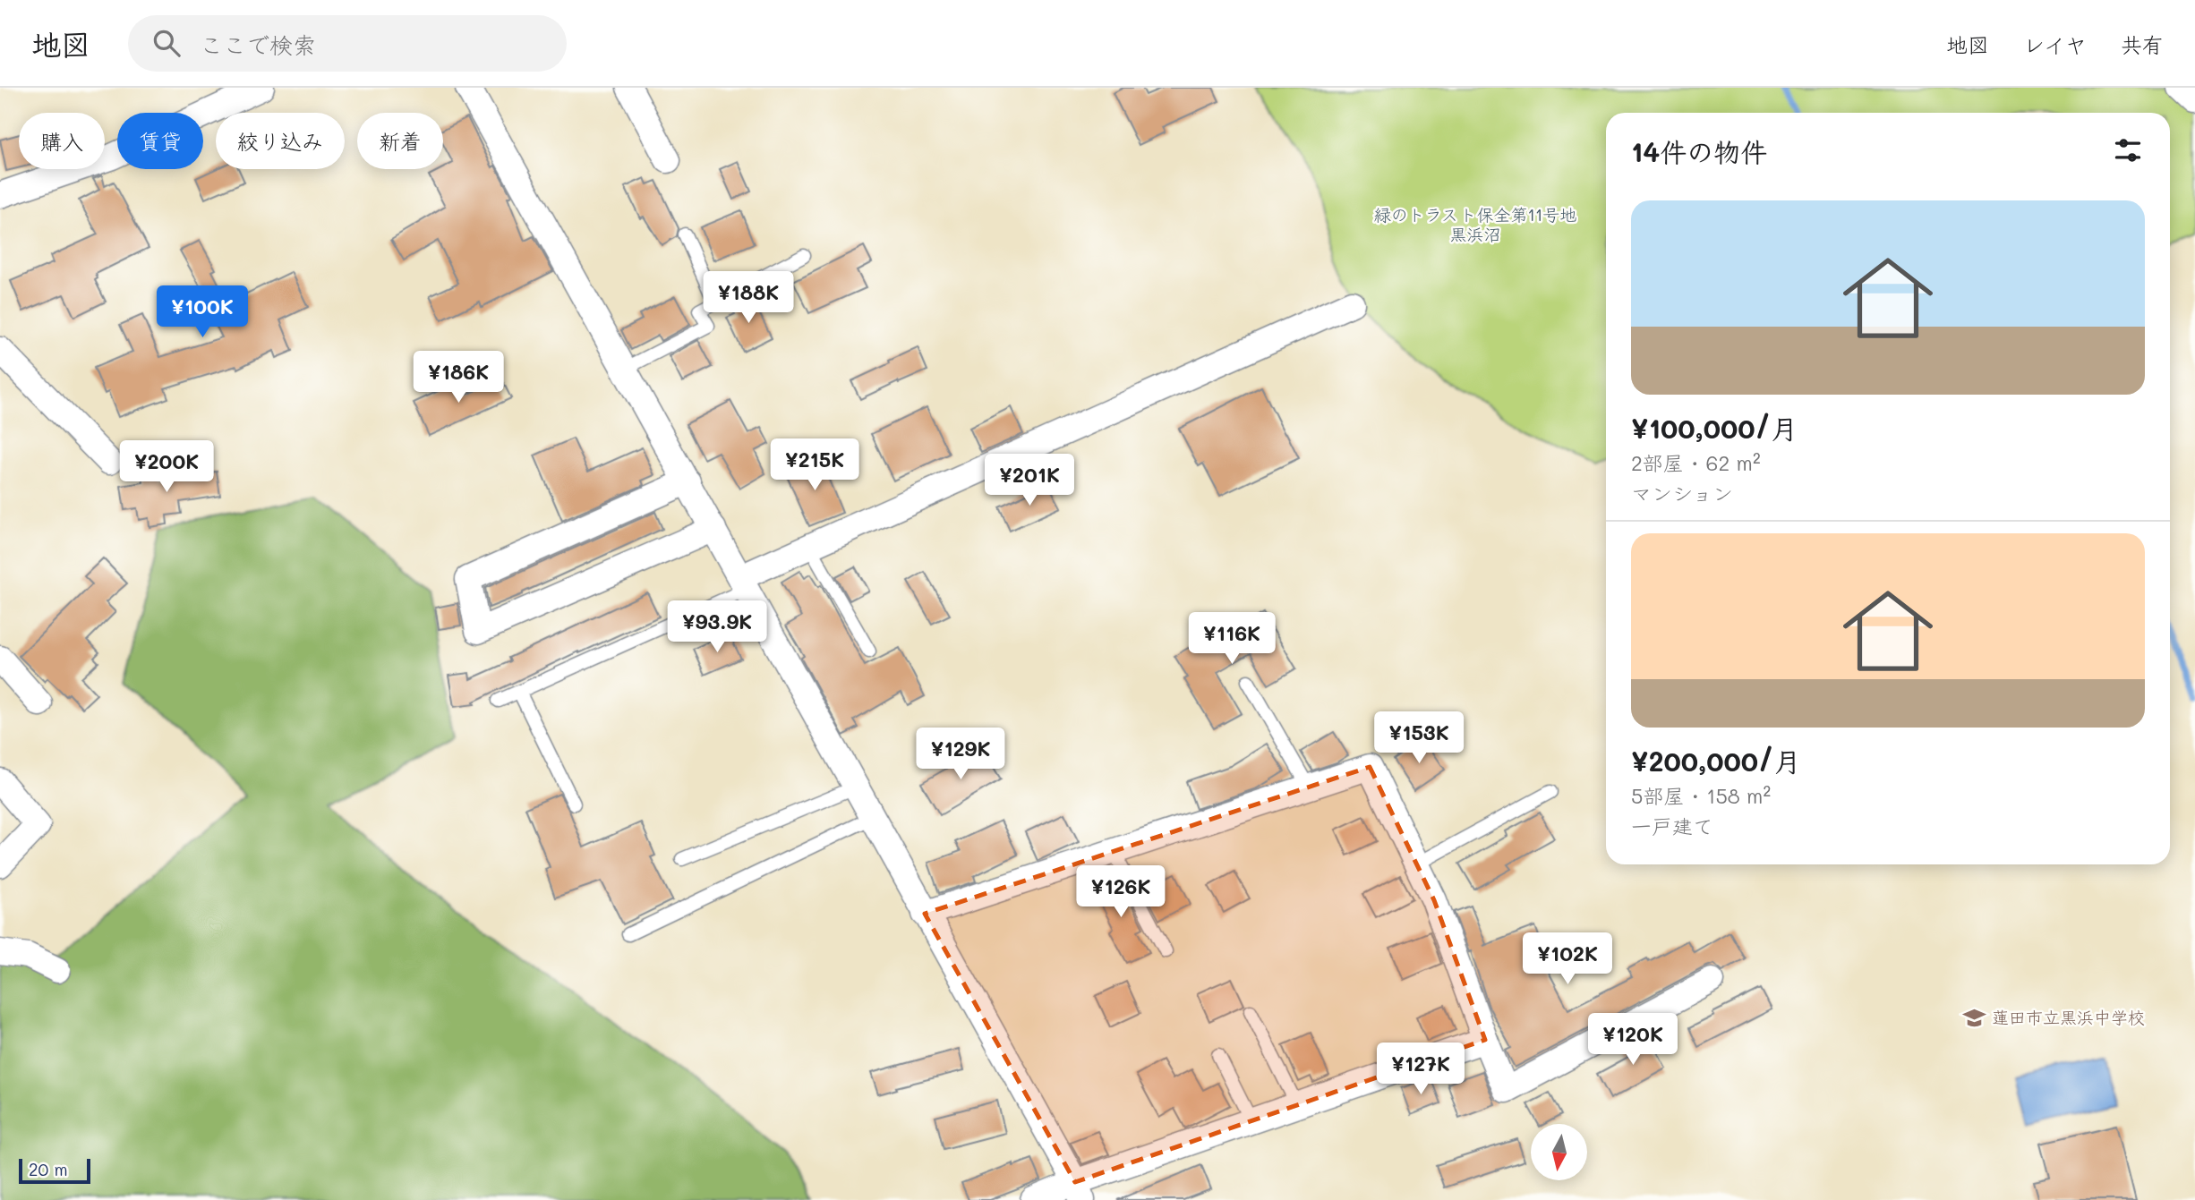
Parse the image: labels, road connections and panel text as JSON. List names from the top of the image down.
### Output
{
  "parks": ["緑のトラスト保全第11号地 黒浜沼"],
  "places": {
    "school or university": ["蓮田市立黒浜中学校"]
  },
  "scale_bar": "20 m",
  "north": "bottom",
  "page": {
    "header": "地図",
    "search": "ここで検索",
    "nav": ["地図", "レイヤ", "共有"],
    "chip": [
      "購入",
      "賃貸",
      "絞り込み",
      "新着"
    ],
    "heading": "14件の物件",
    "list": [
      {
        "name": "¥100,000/月",
        "note": "2部屋 · 62 m² · マンション"
      },
      {
        "name": "¥200,000/月",
        "note": "5部屋 · 158 m² · 一戸建て"
      }
    ],
    "price": [
      "¥188K",
      "¥100K",
      "¥186K",
      "¥215K",
      "¥200K",
      "¥201K",
      "¥93.9K",
      "¥116K",
      "¥153K",
      "¥129K",
      "¥126K",
      "¥102K",
      "¥120K",
      "¥127K"
    ],
    "scale": "20 m"
  }
}
